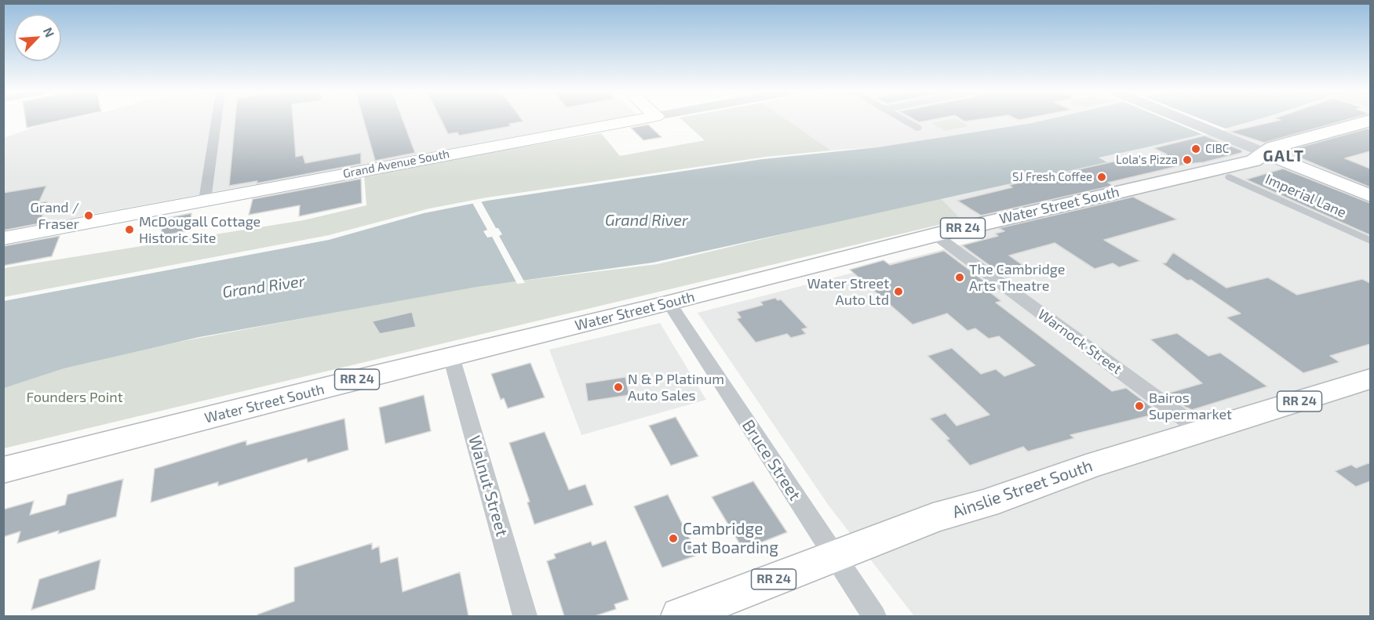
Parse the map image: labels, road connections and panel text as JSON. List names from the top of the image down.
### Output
{
  "streets": {
    "main road": [
      "Grand Avenue South",
      "Water Street South",
      "RR 24",
      "Ainslie Street South"
    ],
    "street": [
      "Imperial Lane",
      "Warnock Street",
      "Bruce Street",
      "Walnut Street"
    ]
  },
  "crossings": [
    ["Water Street South", "RR 24"],
    ["Water Street South", "Warnock Street"],
    ["Water Street South", "Bruce Street"],
    ["Water Street South", "Walnut Street"],
    ["Warnock Street", "Ainslie Street South"],
    ["Bruce Street", "Ainslie Street South"]
  ],
  "districts": ["GALT"],
  "water": ["Grand River"],
  "parks": ["Founders Point"],
  "places": [
    "CIBC",
    "Lola's Pizza",
    "SJ Fresh Coffee",
    "Grand / Fraser",
    "McDougall Cottage Historic Site",
    "The Cambridge Arts Theatre",
    "Water Street Auto Ltd",
    "N & P Platinum Auto Sales",
    "Bairos Supermarket",
    "Cambridge Cat Boarding"
  ],
  "north": "top right"
}
